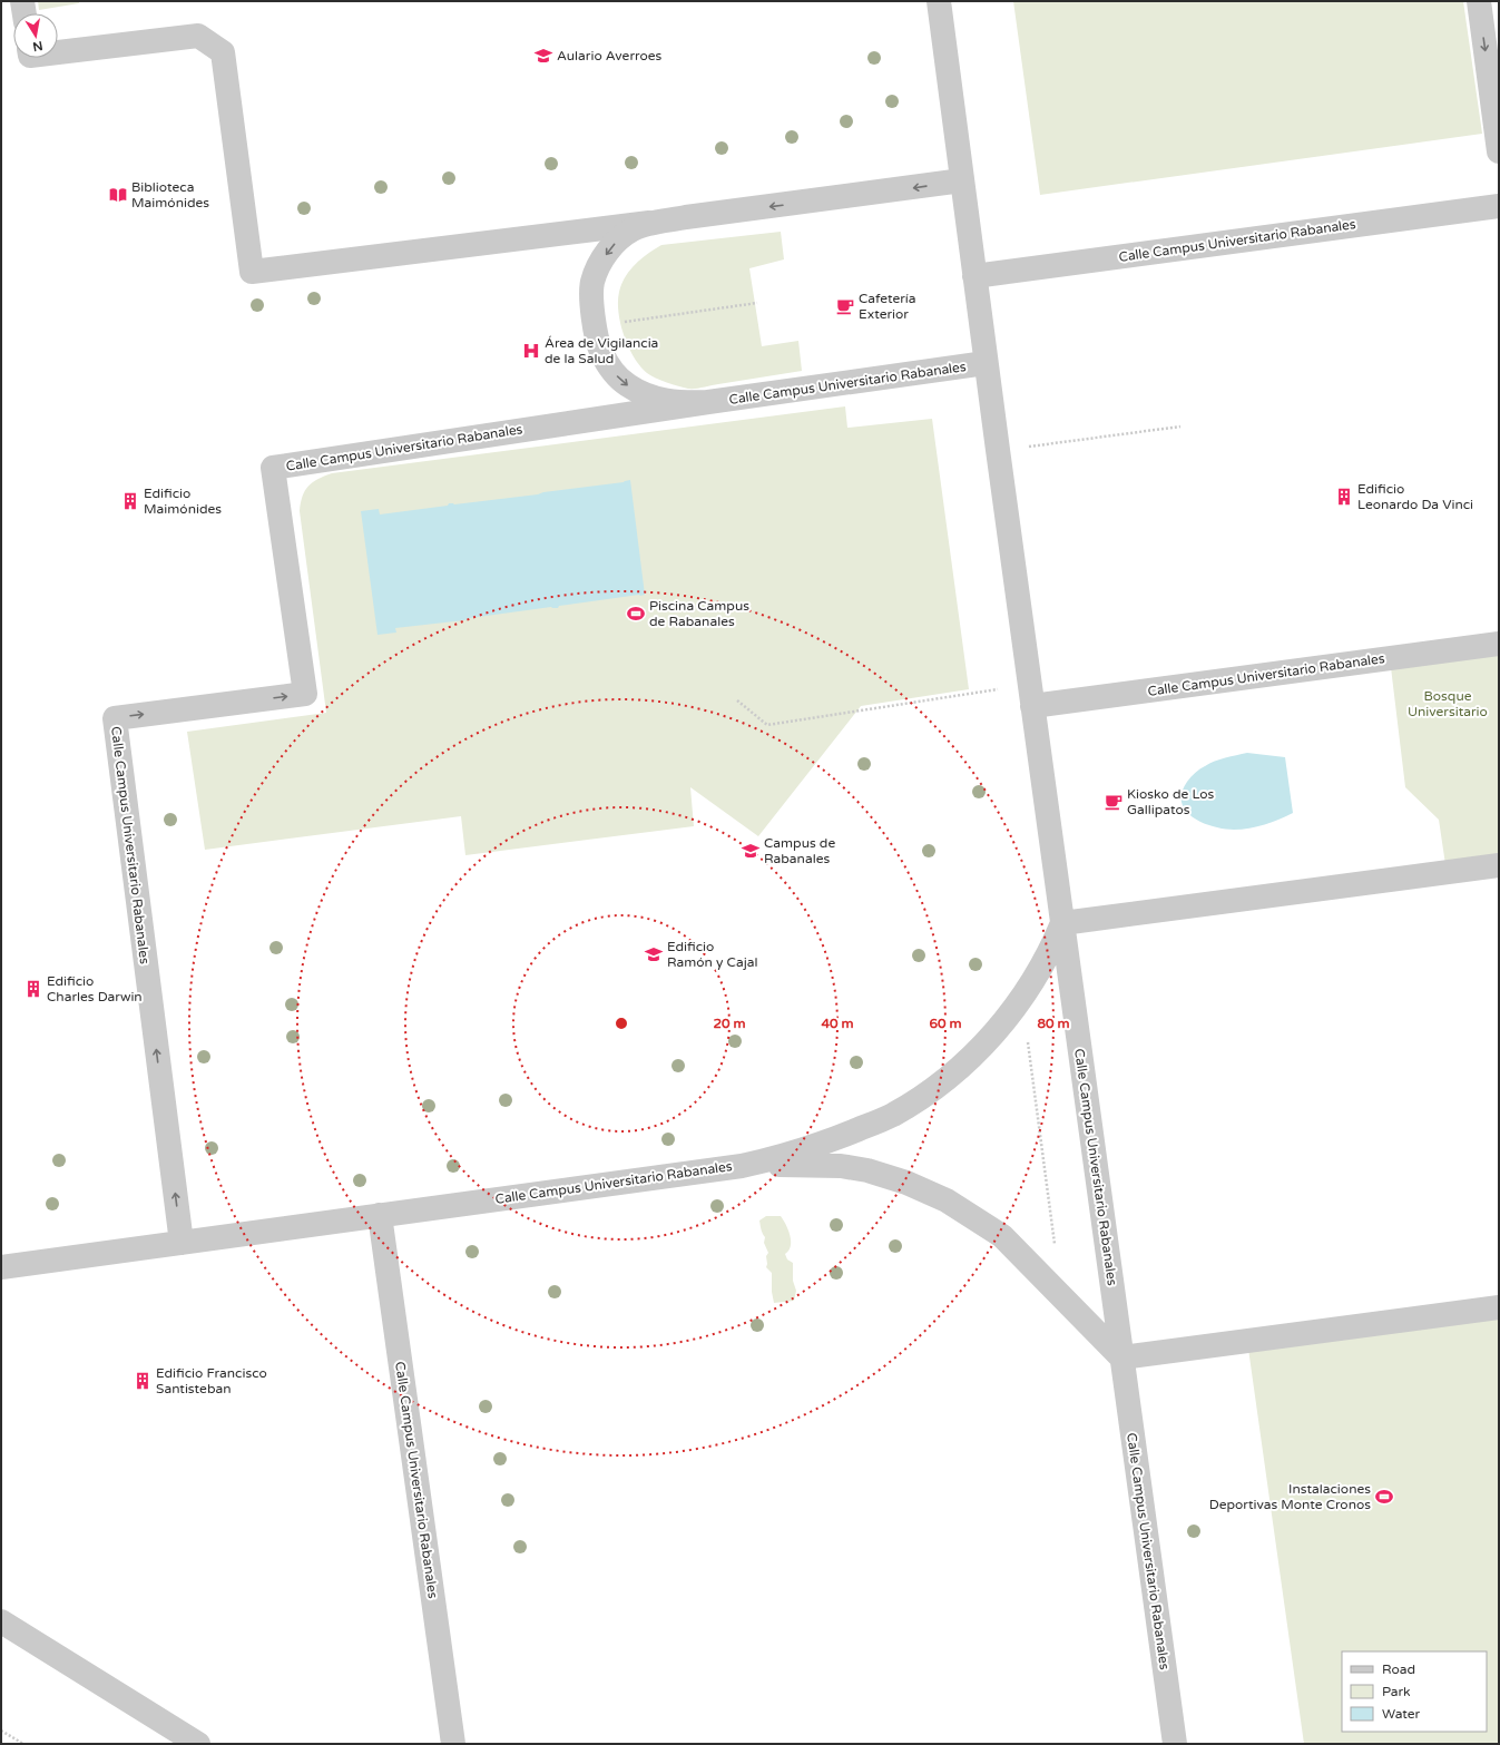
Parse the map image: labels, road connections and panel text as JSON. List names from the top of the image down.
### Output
{
  "streets": {
    "street": ["Calle Campus Universitario Rabanales"]
  },
  "parks": ["Bosque Universitario"],
  "places": {
    "school or university": ["Aulario Averroes", "Campus de Rabanales", "Edificio Ramón y Cajal"],
    "library": ["Biblioteca Maimónides"],
    "cafe": ["Cafetería Exterior", "Kiosko de Los Gallipatos"],
    "hospital": ["Área de Vigilancia de la Salud"],
    "building": [
      "Edificio Leonardo Da Vinci",
      "Edificio Maimónides",
      "Edificio Charles Darwin",
      "Edificio Francisco Santisteban"
    ],
    "sports": ["Piscina Campus de Rabanales", "Instalaciones Deportivas Monte Cronos"]
  },
  "legend": ["Road", "Park", "Water"],
  "north": "bottom",
  "rings": [
    "20 m",
    "40 m",
    "60 m",
    "80 m"
  ]
}
